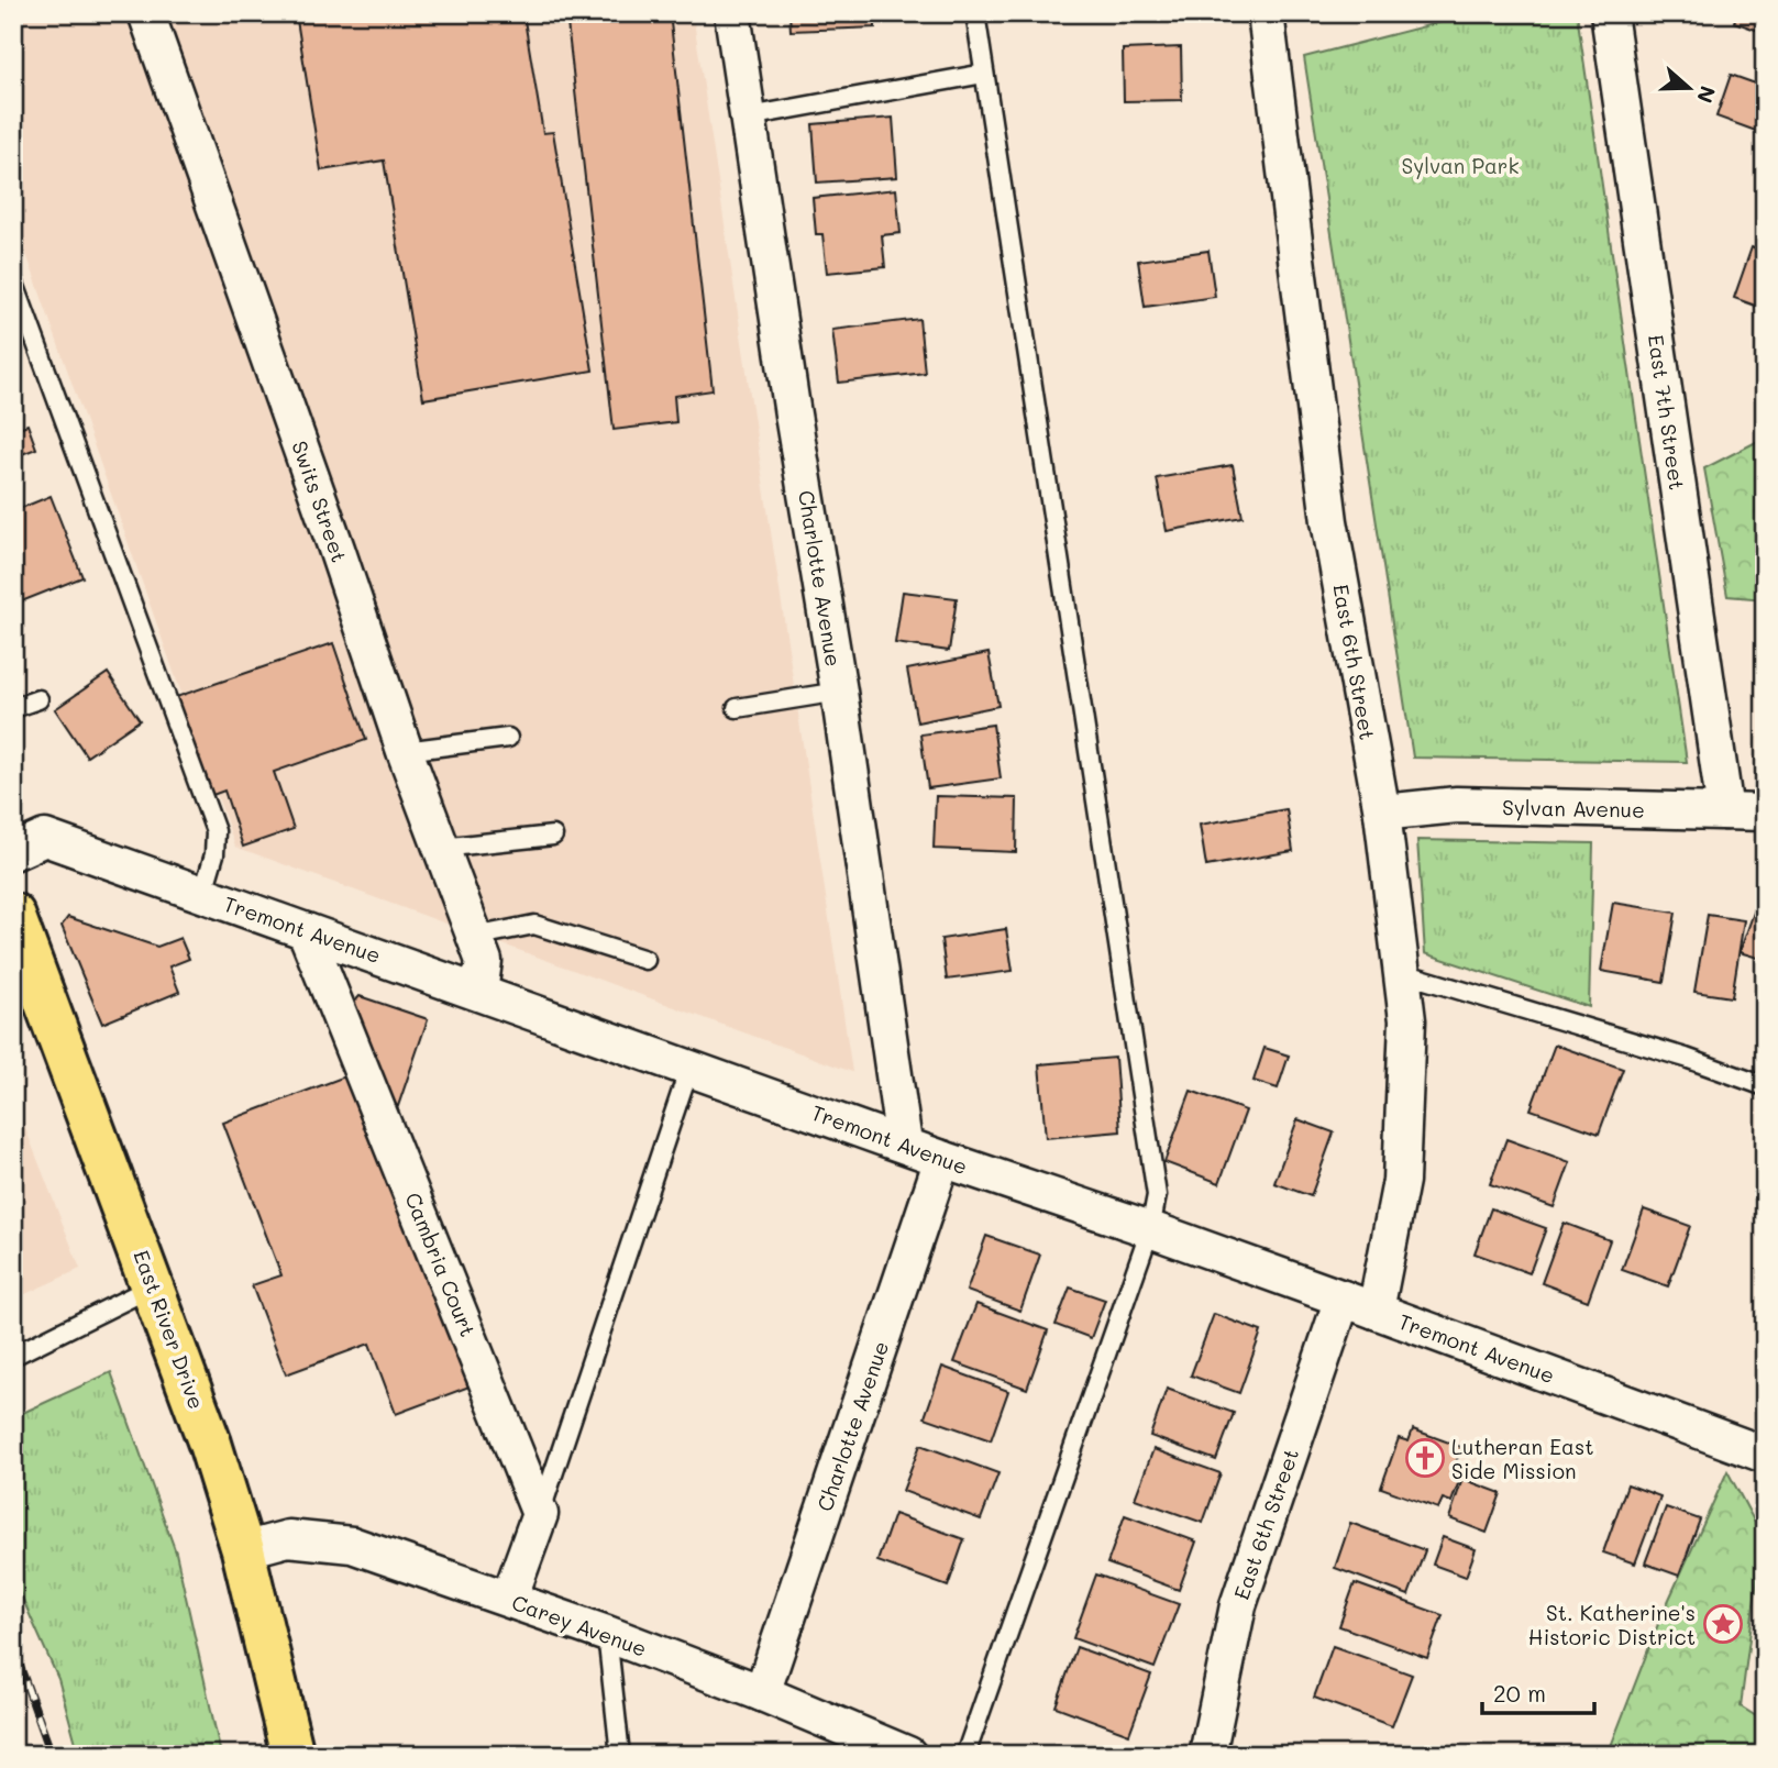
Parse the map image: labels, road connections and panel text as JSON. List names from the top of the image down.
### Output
{
  "streets": {
    "main road": ["East River Drive"],
    "street": [
      "East 7th Street",
      "Swits Street",
      "Charlotte Avenue",
      "East 6th Street",
      "Sylvan Avenue",
      "Tremont Avenue",
      "Cambria Court",
      "Carey Avenue"
    ]
  },
  "crossings": [
    ["East 7th Street", "Sylvan Avenue"],
    ["Swits Street", "Tremont Avenue"],
    ["Charlotte Avenue", "Tremont Avenue"],
    ["Charlotte Avenue", "Carey Avenue"],
    ["East 6th Street", "Sylvan Avenue"],
    ["East 6th Street", "Tremont Avenue"],
    ["Tremont Avenue", "Cambria Court"],
    ["East River Drive", "Carey Avenue"]
  ],
  "parks": ["Sylvan Park"],
  "places": {
    "church": ["Lutheran East Side Mission"],
    "place": ["St. Katherine's Historic District"]
  },
  "scale_bar": "20 m",
  "north": "right"
}
